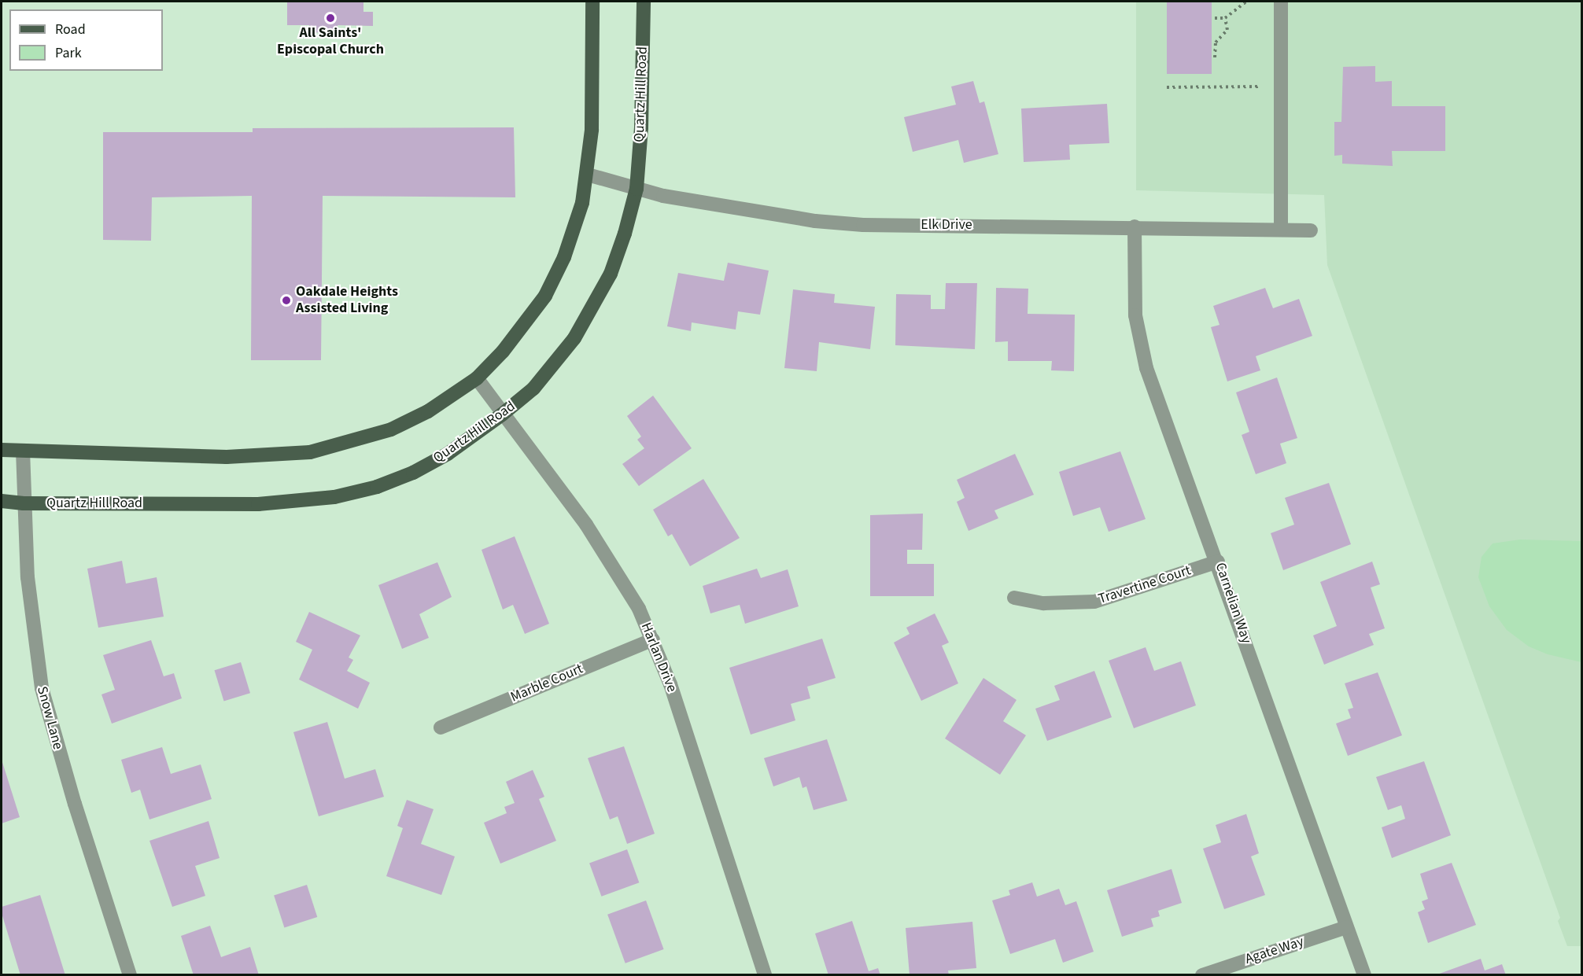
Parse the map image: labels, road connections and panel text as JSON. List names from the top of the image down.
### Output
{
  "streets": {
    "main road": ["Quartz Hill Road"],
    "street": [
      "Elk Drive",
      "Travertine Court",
      "Carnelian Way",
      "Harlan Drive",
      "Marble Court",
      "Snow Lane",
      "Agate Way"
    ]
  },
  "crossings": [
    ["Quartz Hill Road", "Elk Drive"],
    ["Quartz Hill Road", "Harlan Drive"],
    ["Quartz Hill Road", "Snow Lane"],
    ["Elk Drive", "Carnelian Way"],
    ["Travertine Court", "Carnelian Way"],
    ["Carnelian Way", "Agate Way"],
    ["Harlan Drive", "Marble Court"]
  ],
  "places": ["All Saints' Episcopal Church", "Oakdale Heights Assisted Living"],
  "legend": ["Road", "Park"]
}
